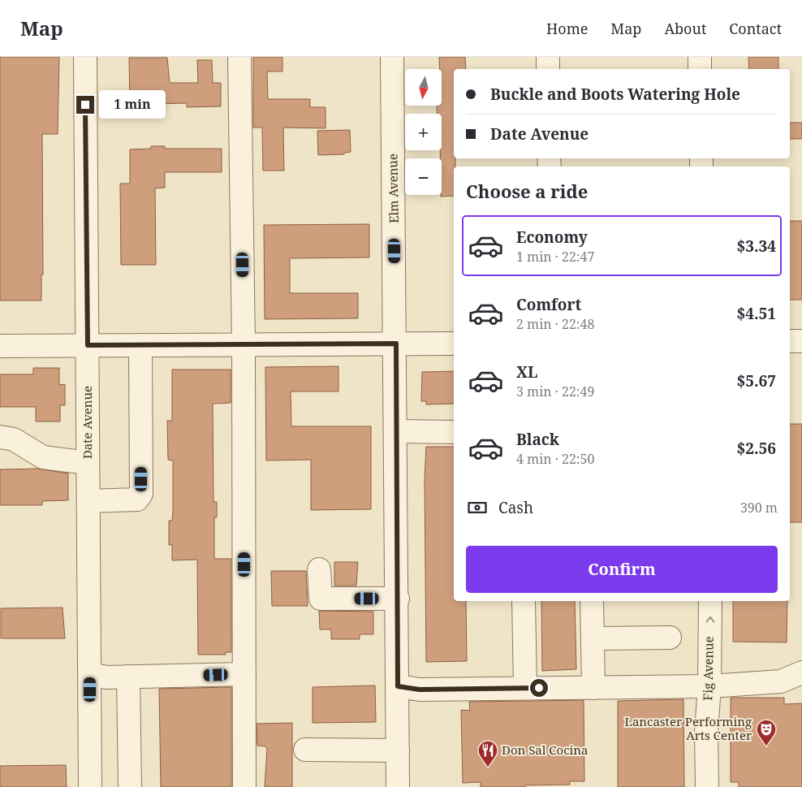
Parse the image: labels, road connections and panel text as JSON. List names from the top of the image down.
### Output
{
  "streets": {
    "street": ["Elm Avenue", "Date Avenue", "Fig Avenue"]
  },
  "places": {
    "theatre": ["Lancaster Performing Arts Center"],
    "restaurant": ["Don Sal Cocina"]
  },
  "north": "bottom",
  "page": {
    "header": "Map",
    "nav": [
      "Home",
      "Map",
      "About",
      "Contact"
    ],
    "map_buttons": ["+", "−"],
    "banner": ["Buckle and Boots Watering Hole", "Date Avenue"],
    "bubble": "1 min",
    "heading": "Choose a ride",
    "list": [
      {
        "name": "Economy",
        "note": "1 min · 22:47",
        "value": "$3.34"
      },
      {
        "name": "Comfort",
        "note": "2 min · 22:48",
        "value": "$4.51"
      },
      {
        "name": "XL",
        "note": "3 min · 22:49",
        "value": "$5.67"
      },
      {
        "name": "Black",
        "note": "4 min · 22:50",
        "value": "$2.56"
      }
    ],
    "pay": ["Cash", "390 m"],
    "buttons": "Confirm"
  }
}
